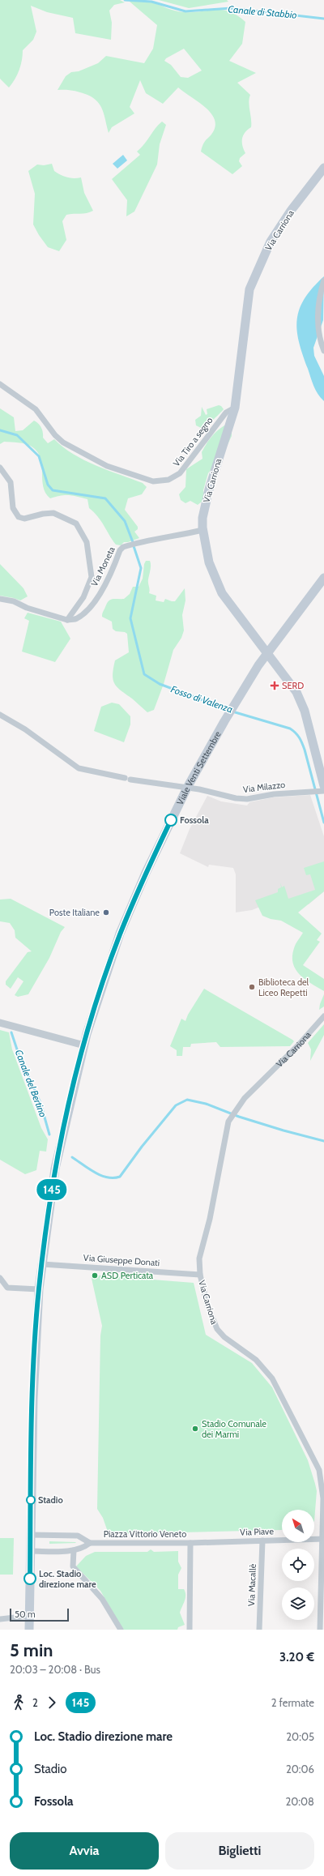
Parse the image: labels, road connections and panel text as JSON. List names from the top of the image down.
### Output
{
  "streets": {
    "main road": ["Via Carriona", "Viale Venti Settembre"],
    "street": [
      "Via Tiro a segno",
      "Via Moneta",
      "Via Milazzo",
      "Via Giuseppe Donati",
      "Via Piave",
      "Piazza Vittorio Veneto",
      "Via Macallè"
    ]
  },
  "crossings": [
    ["Via Carriona", "Via Tiro a segno"],
    ["Via Carriona", "Via Moneta"],
    ["Via Carriona", "Viale Venti Settembre"],
    ["Via Carriona", "Via Milazzo"],
    ["Via Carriona", "Via Giuseppe Donati"],
    ["Via Carriona", "Via Piave"],
    ["Viale Venti Settembre", "Via Milazzo"],
    ["Viale Venti Settembre", "Via Giuseppe Donati"],
    ["Viale Venti Settembre", "Piazza Vittorio Veneto"],
    ["Via Piave", "Piazza Vittorio Veneto"],
    ["Via Piave", "Via Macallè"]
  ],
  "water": ["Canale di Stabbio", "Fosso di Valenza", "Canale del Bertino"],
  "places": {
    "health": ["SERD"],
    "other": [
      "Fossola",
      "Poste Italiane",
      "Biblioteca del Liceo Repetti",
      "ASD Perticata",
      "Stadio Comunale dei Marmi",
      "Stadio",
      "Loc. Stadio direzione mare"
    ]
  },
  "lines": ["bus line 145"],
  "scale_bar": "50 m",
  "north": "top left",
  "page": {
    "on_map": "145",
    "scale": "50 m",
    "heading": ["5 min", "20:03 – 20:08 · Bus", "3.20 €"],
    "legs": ["2", "145", "2 fermate"],
    "list": [
      {
        "name": "Loc. Stadio direzione mare",
        "value": "20:05"
      },
      {
        "name": "Stadio",
        "value": "20:06"
      },
      {
        "name": "Fossola",
        "value": "20:08"
      }
    ],
    "buttons": ["Avvia", "Biglietti"]
  }
}
